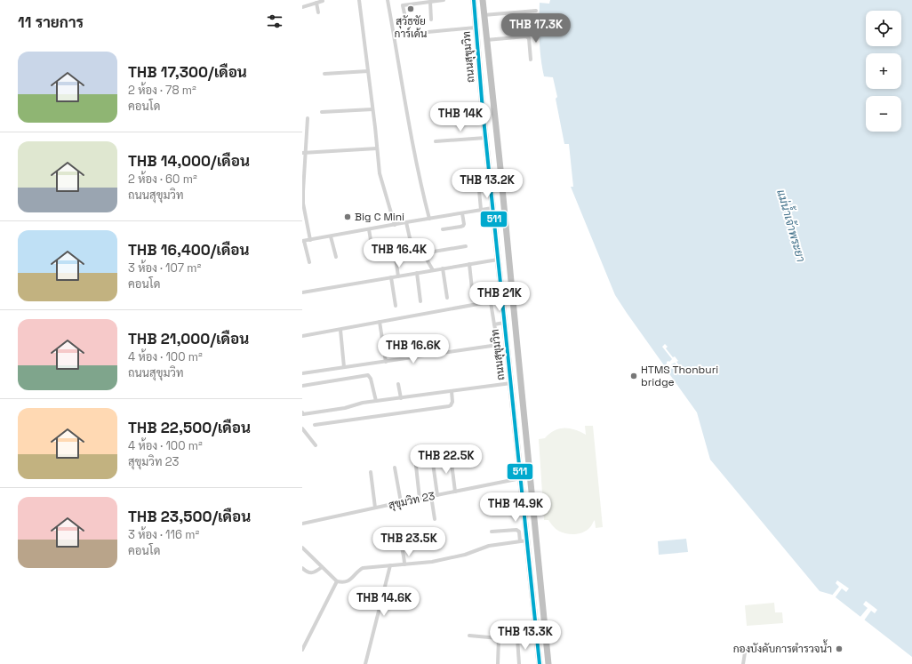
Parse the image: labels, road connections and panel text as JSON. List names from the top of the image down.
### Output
{
  "streets": {
    "highway": ["ถนนสุขุมวิท"],
    "street": ["สุขุมวิท 23"]
  },
  "crossings": [
    ["ถนนสุขุมวิท", "สุขุมวิท 23"]
  ],
  "water": ["แม่น้ำเจ้าพระยา"],
  "places": [
    "สุวัธชัย การ์เด้น",
    "Big C Mini",
    "HTMS Thonburi bridge",
    "กองบังคับการตำรวจน้ำ"
  ],
  "lines": ["transit line 511"],
  "page": {
    "heading": "11 รายการ",
    "map_buttons": ["+", "−"],
    "price": [
      "THB 17.3K",
      "THB 14K",
      "THB 13.2K",
      "THB 16.4K",
      "THB 21K",
      "THB 16.6K",
      "THB 22.5K",
      "THB 14.9K",
      "THB 23.5K",
      "THB 14.6K",
      "THB 13.3K"
    ],
    "list": [
      {
        "name": "THB 17,300/เดือน",
        "note": "2 ห้อง · 78 m² · คอนโด"
      },
      {
        "name": "THB 14,000/เดือน",
        "note": "2 ห้อง · 60 m² · ถนนสุขุมวิท"
      },
      {
        "name": "THB 16,400/เดือน",
        "note": "3 ห้อง · 107 m² · คอนโด"
      },
      {
        "name": "THB 21,000/เดือน",
        "note": "4 ห้อง · 100 m² · ถนนสุขุมวิท"
      },
      {
        "name": "THB 22,500/เดือน",
        "note": "4 ห้อง · 100 m² · สุขุมวิท 23"
      },
      {
        "name": "THB 23,500/เดือน",
        "note": "3 ห้อง · 116 m² · คอนโด"
      }
    ]
  }
}
